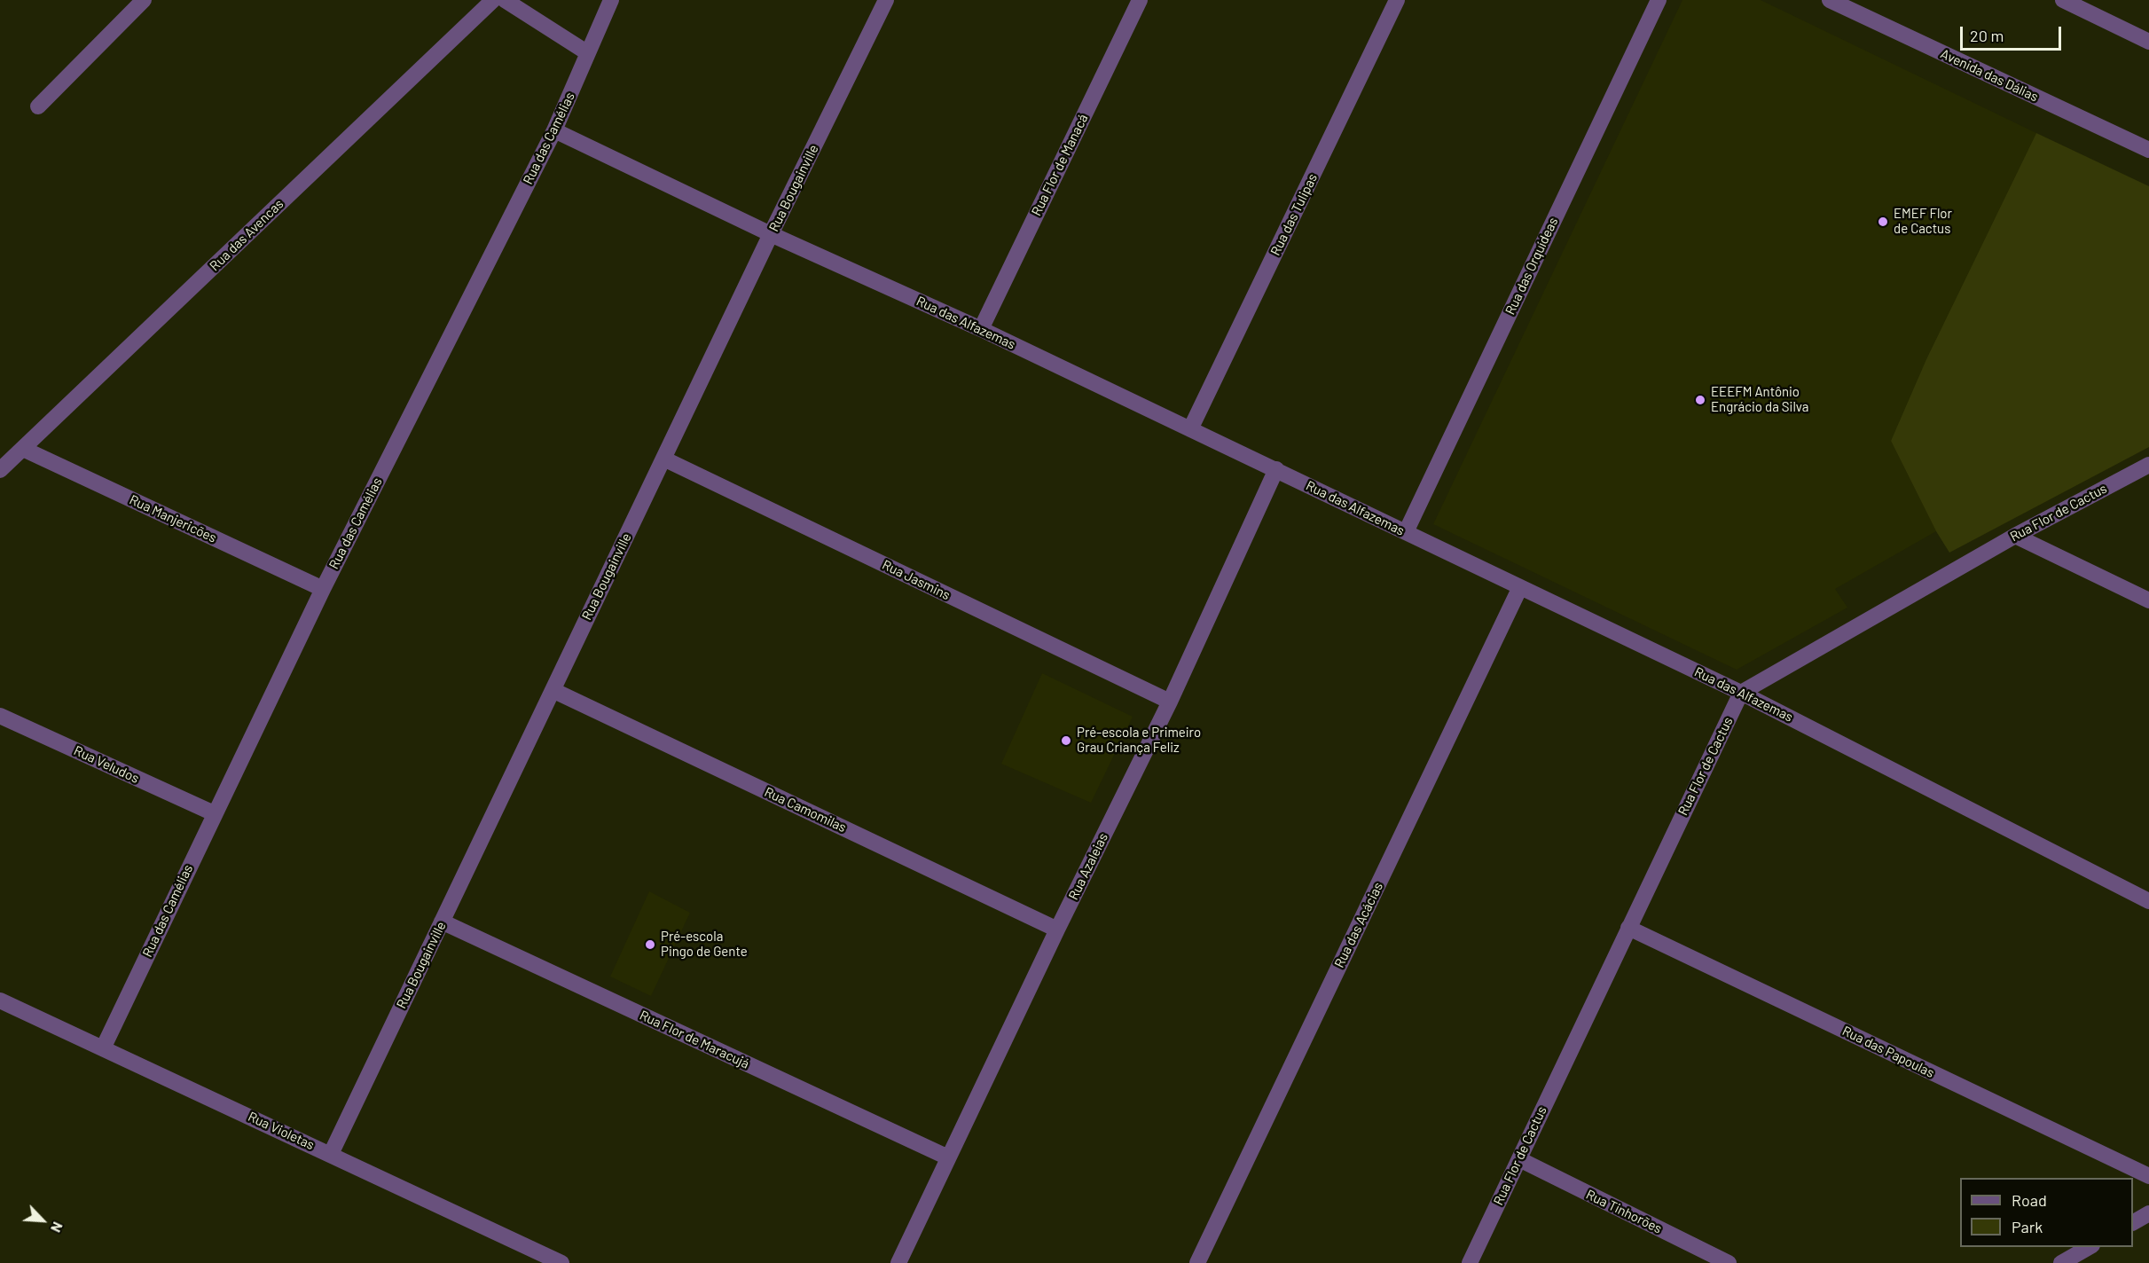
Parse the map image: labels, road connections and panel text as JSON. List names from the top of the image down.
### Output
{
  "streets": {
    "street": [
      "Avenida das Dálias",
      "Rua das Camélias",
      "Rua Flor de Manacá",
      "Rua Bougainville",
      "Rua das Tulipas",
      "Rua das Avencas",
      "Rua das Orquídeas",
      "Rua das Alfazemas",
      "Rua Flor de Cactus",
      "Rua Manjericões",
      "Rua Jasmins",
      "Rua Veludos",
      "Rua Camomilas",
      "Rua Azaleias",
      "Rua das Acácias",
      "Rua Flor de Maracujá",
      "Rua das Papoulas",
      "Rua Violetas",
      "Rua Tinhorões"
    ]
  },
  "crossings": [
    ["Rua das Camélias", "Rua das Alfazemas"],
    ["Rua das Camélias", "Rua Manjericões"],
    ["Rua das Camélias", "Rua Veludos"],
    ["Rua das Camélias", "Rua Violetas"],
    ["Rua Flor de Manacá", "Rua das Alfazemas"],
    ["Rua Bougainville", "Rua das Alfazemas"],
    ["Rua Bougainville", "Rua Jasmins"],
    ["Rua Bougainville", "Rua Camomilas"],
    ["Rua Bougainville", "Rua Flor de Maracujá"],
    ["Rua Bougainville", "Rua Violetas"],
    ["Rua das Tulipas", "Rua das Alfazemas"],
    ["Rua das Avencas", "Rua Manjericões"],
    ["Rua das Orquídeas", "Rua das Alfazemas"],
    ["Rua das Alfazemas", "Rua Flor de Cactus"],
    ["Rua das Alfazemas", "Rua Azaleias"],
    ["Rua das Alfazemas", "Rua das Acácias"],
    ["Rua Flor de Cactus", "Rua das Papoulas"],
    ["Rua Flor de Cactus", "Rua Tinhorões"],
    ["Rua Jasmins", "Rua Azaleias"],
    ["Rua Camomilas", "Rua Azaleias"],
    ["Rua Azaleias", "Rua Flor de Maracujá"]
  ],
  "places": [
    "EMEF Flor de Cactus",
    "EEEFM Antônio Engrácio da Silva",
    "Pré-escola e Primeiro Grau Criança Feliz",
    "Pré-escola Pingo de Gente"
  ],
  "legend": ["Road", "Park"],
  "scale_bar": "20 m",
  "north": "bottom right"
}
